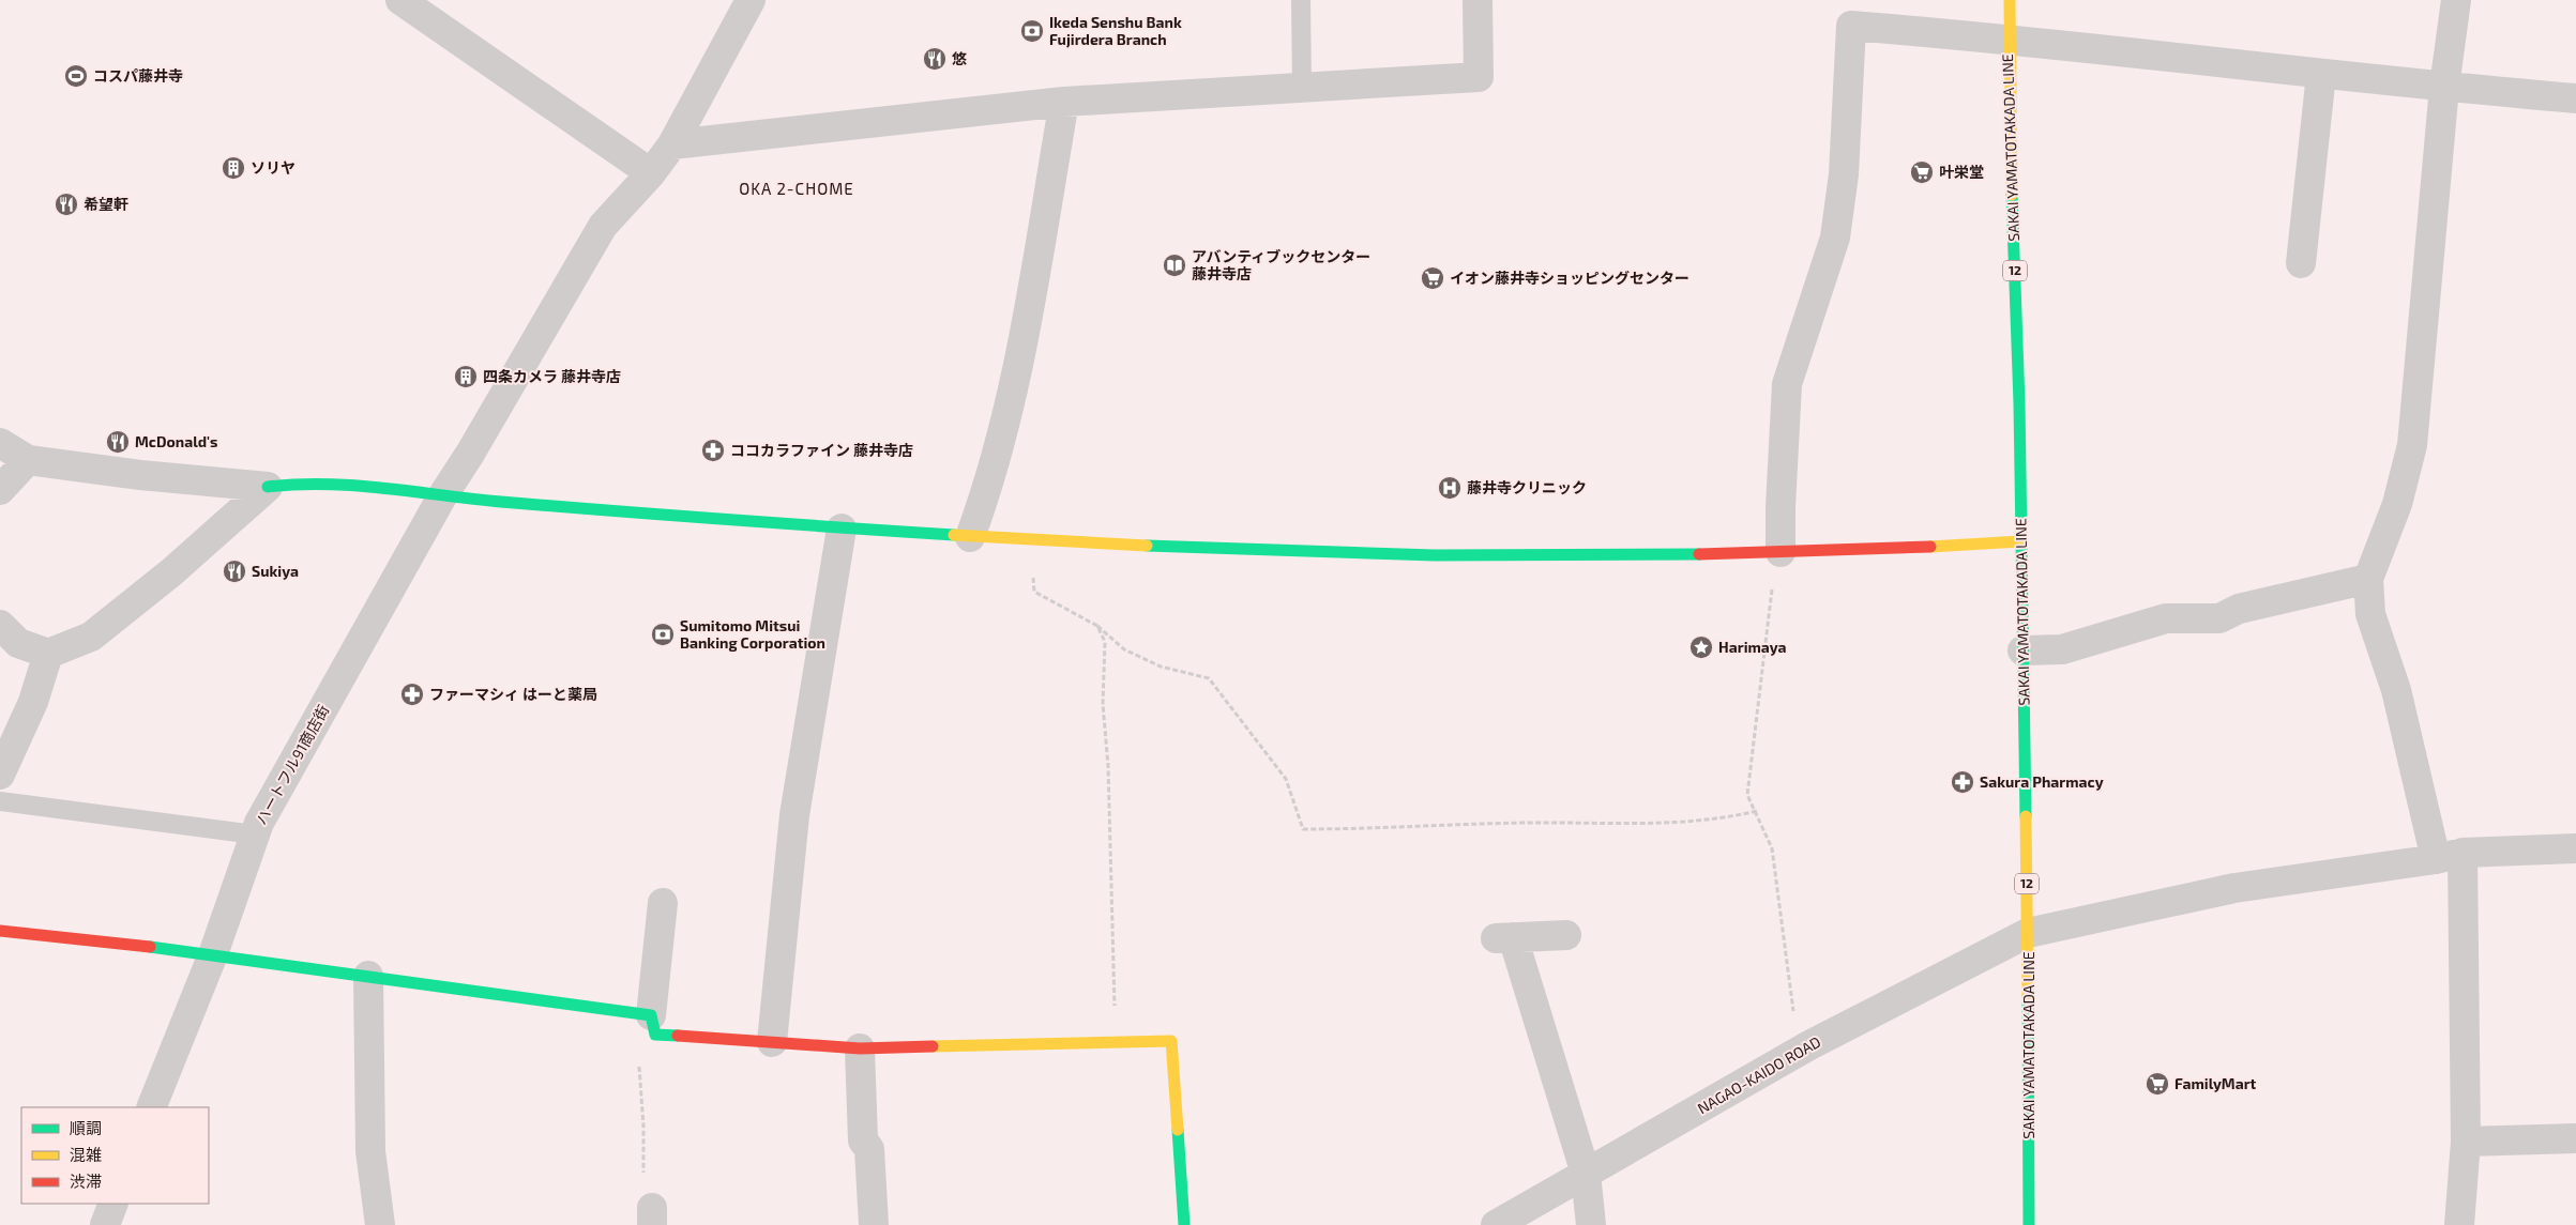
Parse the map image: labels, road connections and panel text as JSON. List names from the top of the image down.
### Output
{
  "streets": {
    "street": [
      "SAKAI YAMATOTAKADA LINE",
      "12",
      "ハートフル91商店街",
      "NAGAO-KAIDO ROAD"
    ]
  },
  "crossings": [
    ["SAKAI YAMATOTAKADA LINE", "NAGAO-KAIDO ROAD"]
  ],
  "districts": ["OKA 2-CHOME"],
  "places": {
    "bank": ["Ikeda Senshu Bank Fujirdera Branch", "Sumitomo Mitsui Banking Corporation"],
    "restaurant": [
      "悠",
      "希望軒",
      "McDonald's",
      "Sukiya"
    ],
    "sports": ["コスパ藤井寺"],
    "building": ["ソリヤ", "四条カメラ 藤井寺店"],
    "supermarket": ["叶栄堂", "イオン藤井寺ショッピングセンター", "FamilyMart"],
    "library": ["アバンティブックセンター 藤井寺店"],
    "pharmacy": ["ココカラファイン 藤井寺店", "ファーマシィ はーと薬局", "Sakura Pharmacy"],
    "hospital": ["藤井寺クリニック"],
    "place": ["Harimaya"]
  },
  "legend": ["順調", "混雑", "渋滞"]
}
